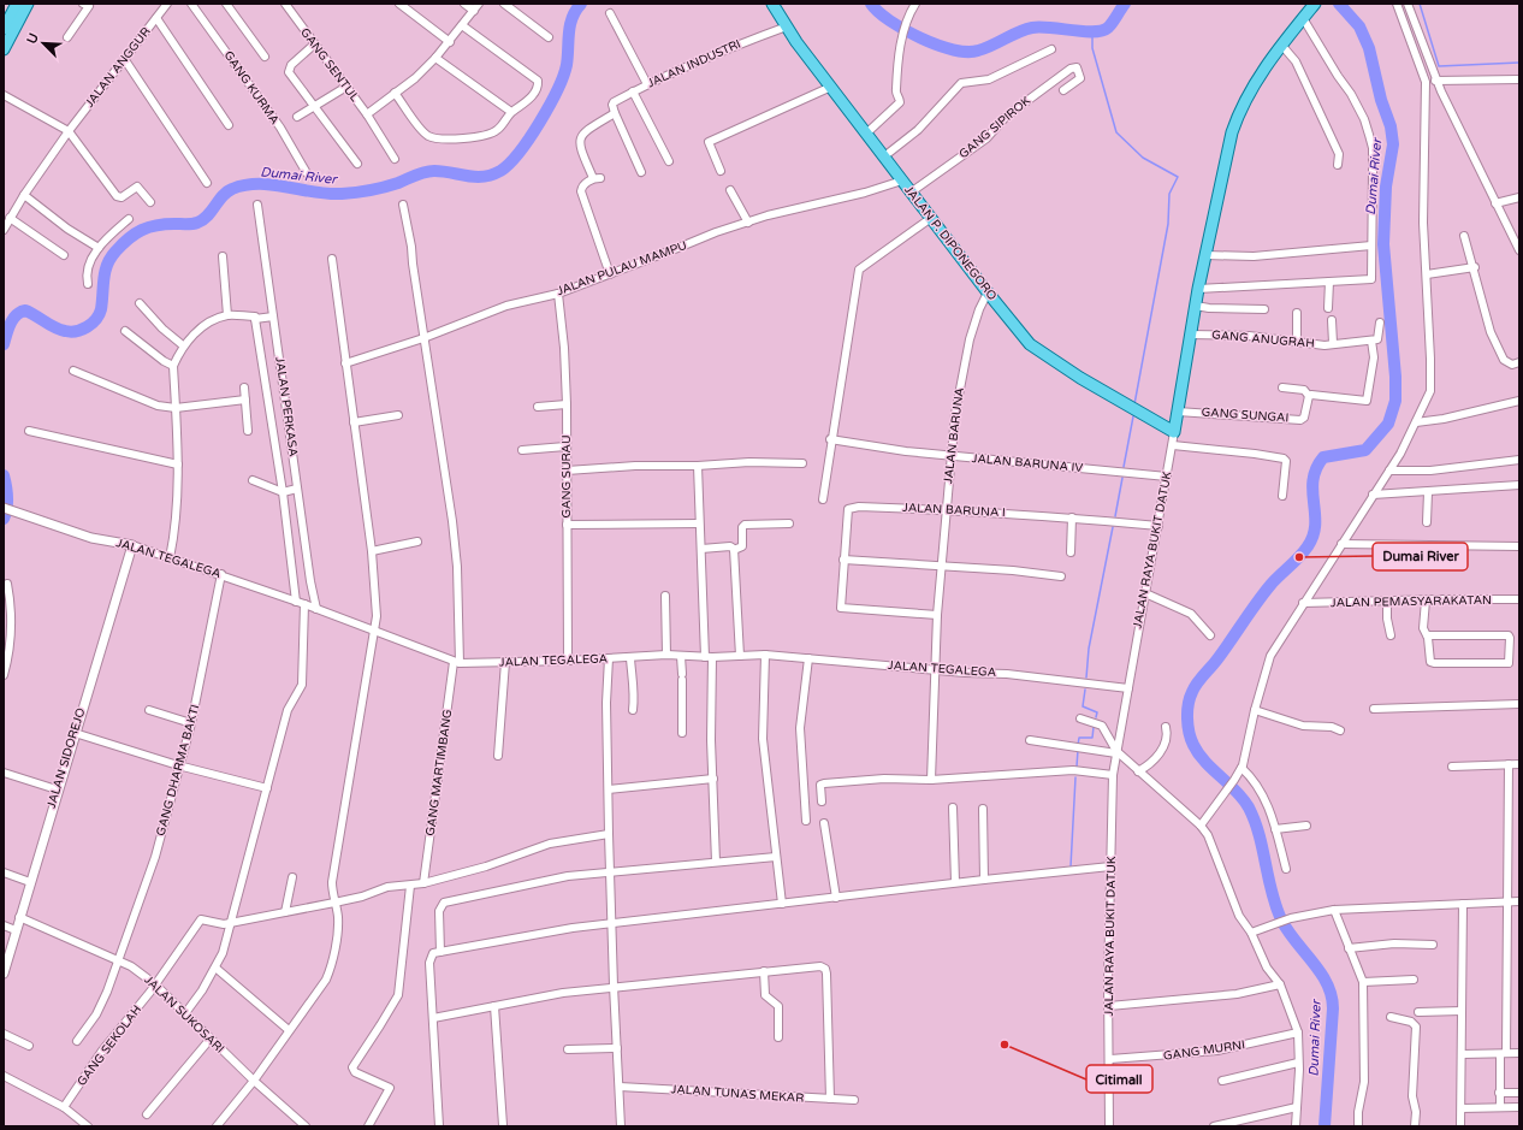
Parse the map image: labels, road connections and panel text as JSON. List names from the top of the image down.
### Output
{
  "streets": {
    "main road": ["JALAN P. DIPONEGORO", "JALAN RAYA BUKIT DATUK"],
    "street": [
      "JALAN INDUSTRI",
      "GANG SENTUL",
      "JALAN ANGGUR",
      "GANG KURMA",
      "GANG SIPIROK",
      "JALAN PULAU MAMPU",
      "GANG ANUGRAH",
      "JALAN PERKASA",
      "GANG SUNGAI",
      "JALAN BARUNA",
      "JALAN BARUNA IV",
      "GANG SURAU",
      "JALAN BARUNA I",
      "JALAN TEGALEGA",
      "JALAN PEMASYARAKATAN",
      "JALAN SIDOREJO",
      "GANG DHARMA BAKTI",
      "GANG MARTIMBANG",
      "JALAN SUKOSARI",
      "GANG SEKOLAH",
      "GANG MURNI",
      "JALAN TUNAS MEKAR"
    ]
  },
  "crossings": [
    ["JALAN INDUSTRI", "JALAN P. DIPONEGORO"],
    ["GANG SIPIROK", "JALAN P. DIPONEGORO"],
    ["JALAN P. DIPONEGORO", "JALAN PULAU MAMPU"],
    ["JALAN P. DIPONEGORO", "JALAN BARUNA"],
    ["JALAN P. DIPONEGORO", "JALAN RAYA BUKIT DATUK"],
    ["JALAN PULAU MAMPU", "GANG SURAU"],
    ["JALAN PULAU MAMPU", "GANG MARTIMBANG"],
    ["GANG ANUGRAH", "JALAN RAYA BUKIT DATUK"],
    ["JALAN PERKASA", "JALAN TEGALEGA"],
    ["GANG SUNGAI", "JALAN RAYA BUKIT DATUK"],
    ["JALAN BARUNA", "JALAN BARUNA IV"],
    ["JALAN BARUNA", "JALAN BARUNA I"],
    ["JALAN BARUNA", "JALAN TEGALEGA"],
    ["JALAN BARUNA IV", "JALAN RAYA BUKIT DATUK"],
    ["GANG SURAU", "JALAN TEGALEGA"],
    ["JALAN BARUNA I", "JALAN RAYA BUKIT DATUK"],
    ["JALAN RAYA BUKIT DATUK", "JALAN TEGALEGA"],
    ["JALAN RAYA BUKIT DATUK", "GANG MURNI"],
    ["JALAN TEGALEGA", "JALAN SIDOREJO"],
    ["JALAN TEGALEGA", "GANG DHARMA BAKTI"],
    ["JALAN TEGALEGA", "GANG MARTIMBANG"],
    ["JALAN SIDOREJO", "JALAN SUKOSARI"],
    ["GANG DHARMA BAKTI", "JALAN SUKOSARI"],
    ["JALAN SUKOSARI", "GANG SEKOLAH"]
  ],
  "water": ["Dumai River"],
  "places": ["Dumai River", "Citimall"],
  "north": "top left"
}
